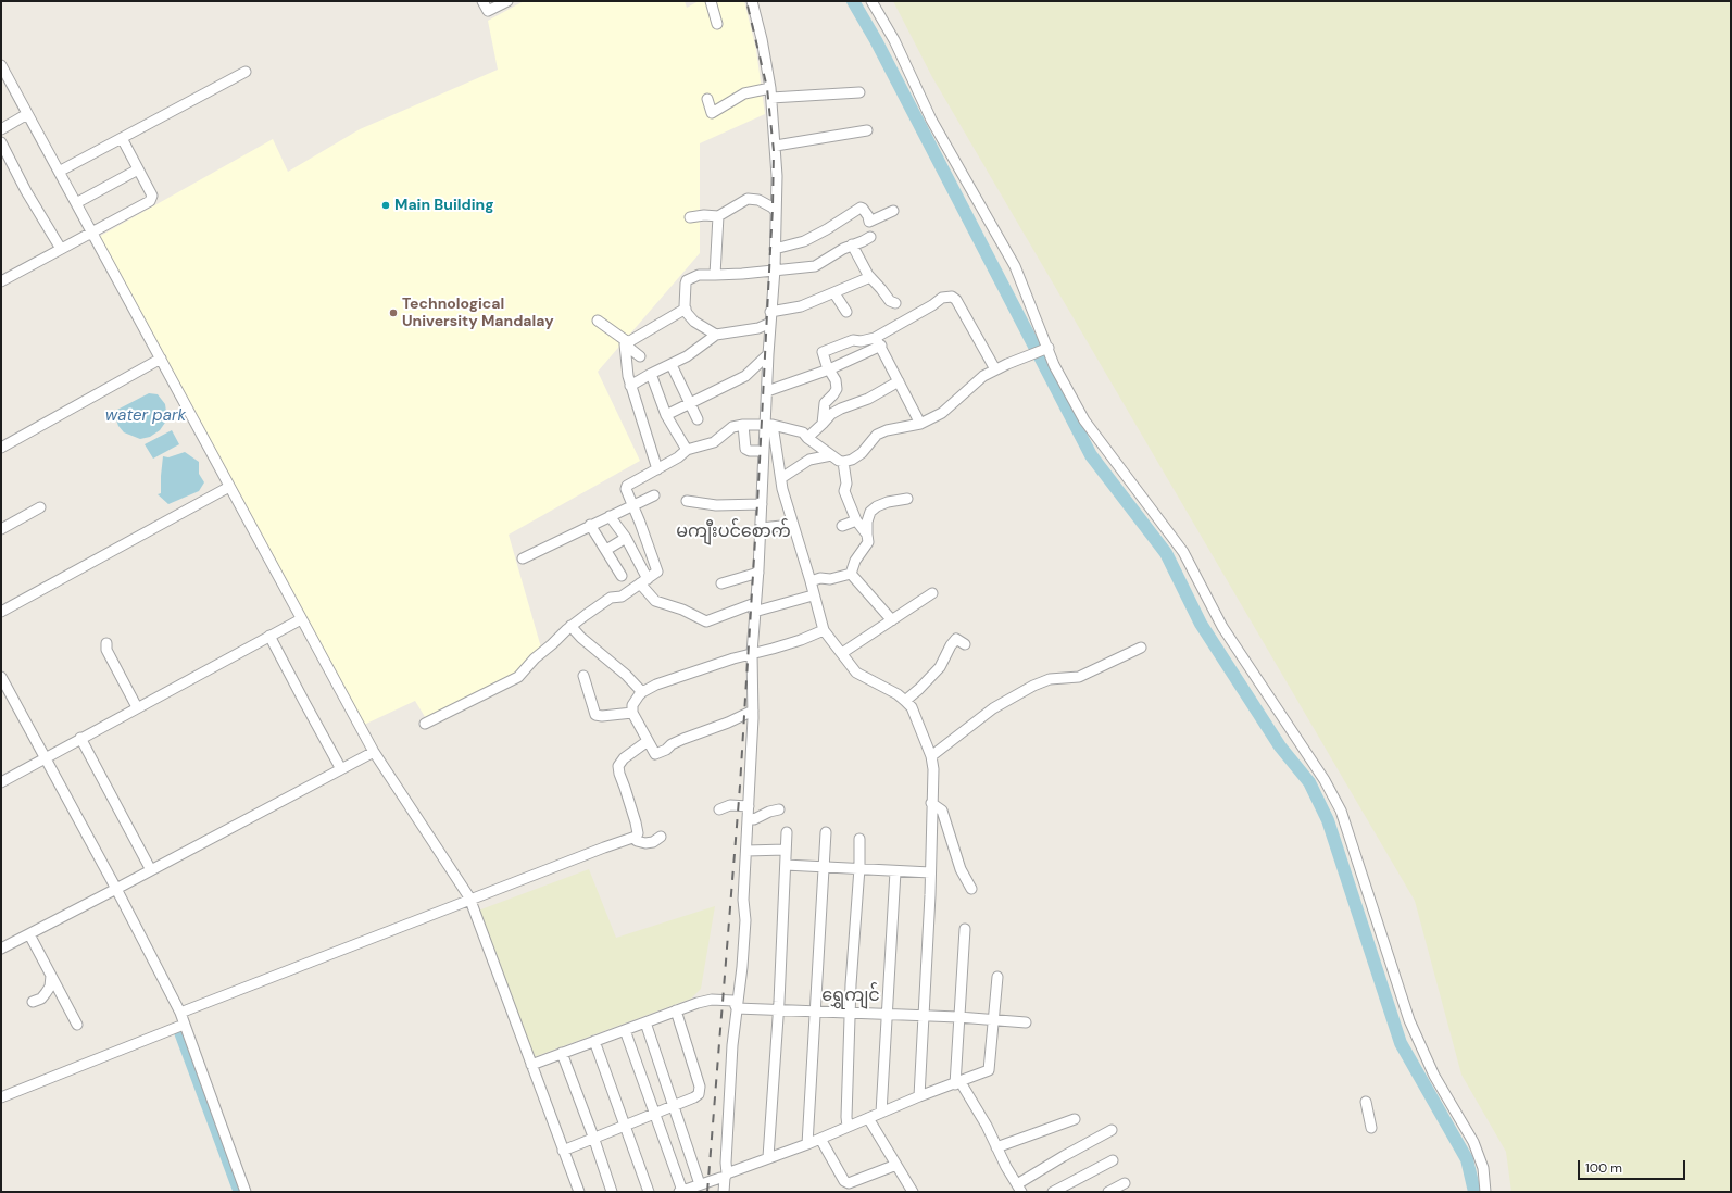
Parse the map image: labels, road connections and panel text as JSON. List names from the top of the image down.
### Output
{
  "districts": ["မကျီးပင်စောက်", "ရွှေကျင်"],
  "water": ["water park"],
  "places": ["Main Building", "Technological University Mandalay"],
  "scale_bar": "100 m"
}
